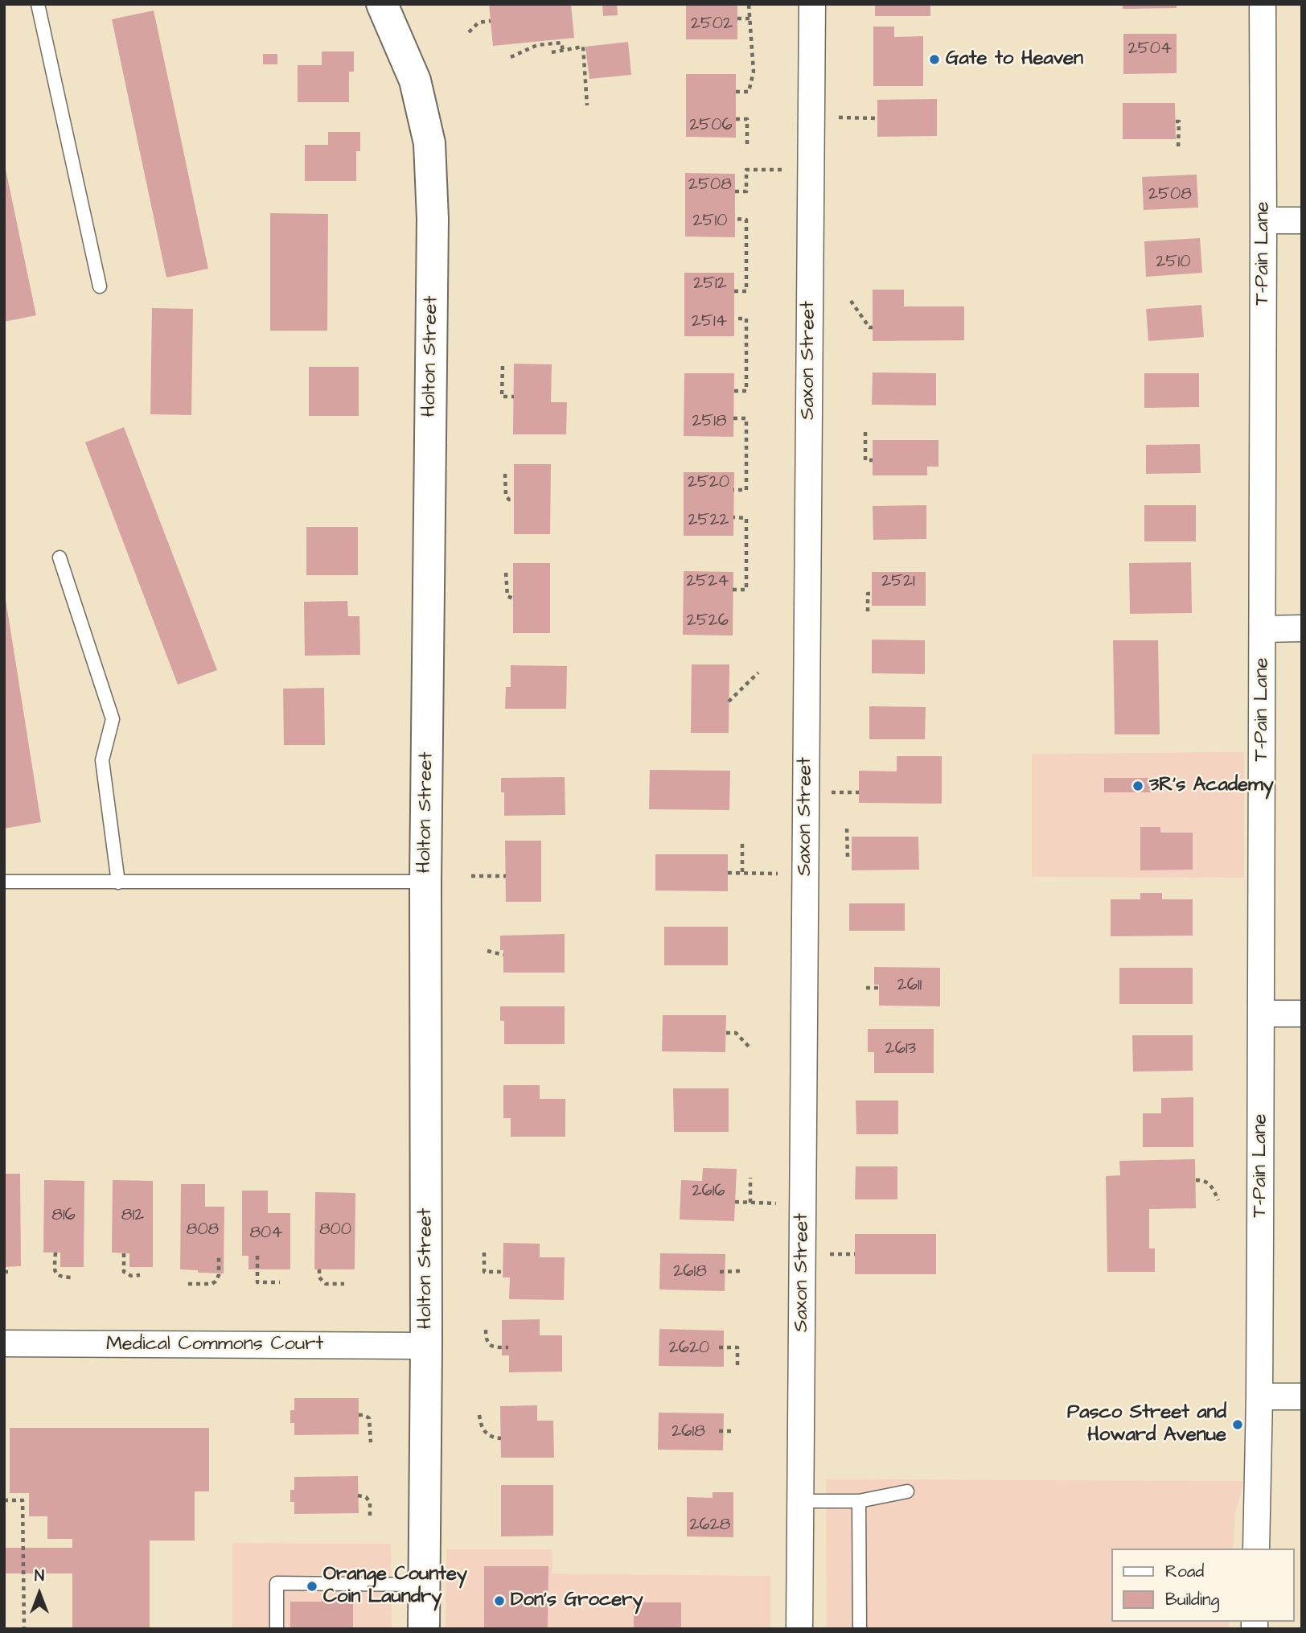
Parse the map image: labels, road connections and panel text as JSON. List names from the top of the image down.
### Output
{
  "streets": {
    "street": [
      "T-Pain Lane",
      "Holton Street",
      "Saxon Street",
      "Medical Commons Court"
    ]
  },
  "crossings": [
    ["Holton Street", "Medical Commons Court"]
  ],
  "places": [
    "Gate to Heaven",
    "3R's Academy",
    "Pasco Street and Howard Avenue",
    "Orange Countey Coin Laundry",
    "Don's Grocery"
  ],
  "house_numbers": [
    "2502",
    "2504",
    "2506",
    "2508",
    "2508",
    "2510",
    "2510",
    "2512",
    "2514",
    "2518",
    "2520",
    "2522",
    "2524",
    "2521",
    "2526",
    "2611",
    "2613",
    "2616",
    "816",
    "812",
    "808",
    "800",
    "804",
    "2618",
    "2620",
    "2618",
    "2628"
  ],
  "legend": ["Road", "Building"],
  "north": "top"
}
